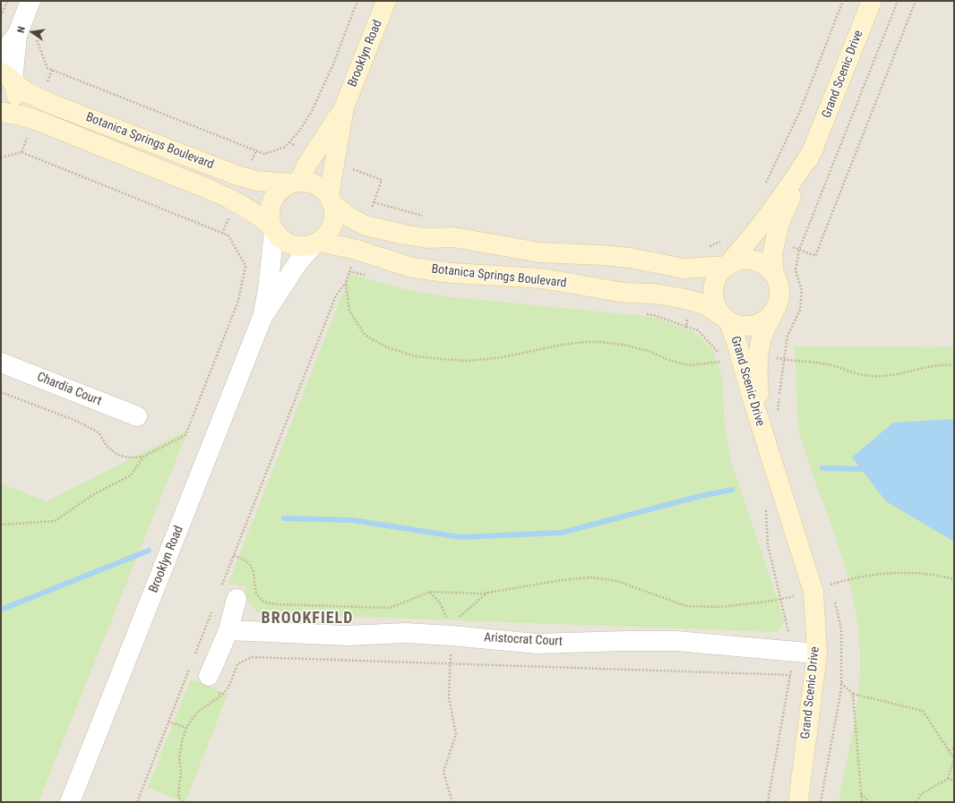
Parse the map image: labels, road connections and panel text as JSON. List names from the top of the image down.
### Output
{
  "streets": {
    "street": [
      "Brooklyn Road",
      "Grand Scenic Drive",
      "Botanica Springs Boulevard",
      "Chardia Court",
      "Aristocrat Court"
    ]
  },
  "crossings": [
    ["Brooklyn Road", "Botanica Springs Boulevard"],
    ["Grand Scenic Drive", "Botanica Springs Boulevard"],
    ["Grand Scenic Drive", "Aristocrat Court"]
  ],
  "districts": ["BROOKFIELD"],
  "north": "left"
}
